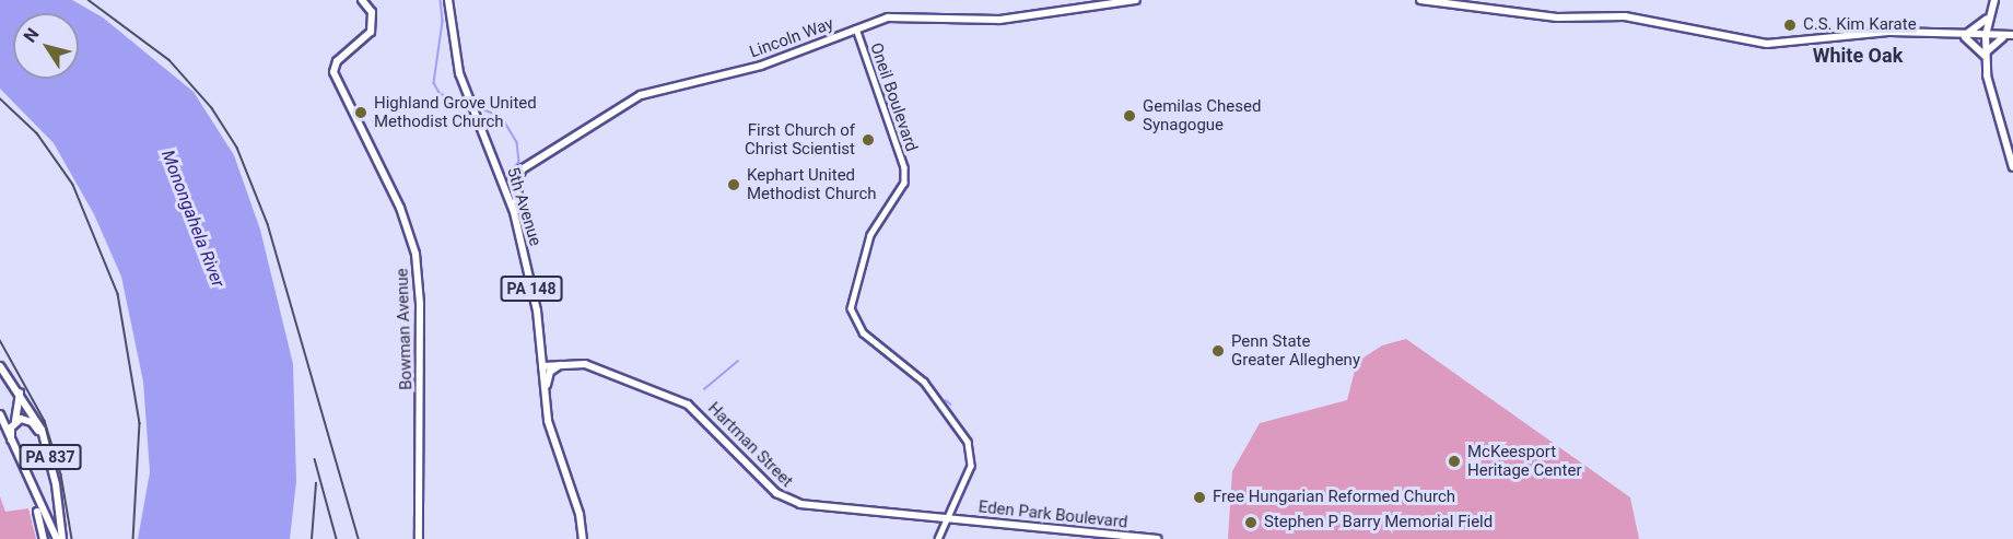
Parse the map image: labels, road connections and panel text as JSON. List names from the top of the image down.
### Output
{
  "streets": {
    "main road": [
      "Lincoln Way",
      "5th Avenue",
      "PA 148",
      "Bowman Avenue",
      "Hartman Street",
      "PA 837",
      "Eden Park Boulevard"
    ],
    "street": ["Oneil Boulevard"]
  },
  "crossings": [
    ["Lincoln Way", "Oneil Boulevard"],
    ["Lincoln Way", "5th Avenue"],
    ["Oneil Boulevard", "Hartman Street"],
    ["Oneil Boulevard", "Eden Park Boulevard"],
    ["5th Avenue", "Hartman Street"],
    ["Hartman Street", "Eden Park Boulevard"]
  ],
  "districts": ["White Oak"],
  "water": ["Monongahela River"],
  "places": [
    "C.S. Kim Karate",
    "Highland Grove United Methodist Church",
    "Gemilas Chesed Synagogue",
    "First Church of Christ Scientist",
    "Kephart United Methodist Church",
    "Penn State Greater Allegheny",
    "McKeesport Heritage Center",
    "Free Hungarian Reformed Church",
    "Stephen P Barry Memorial Field"
  ],
  "north": "top left"
}
